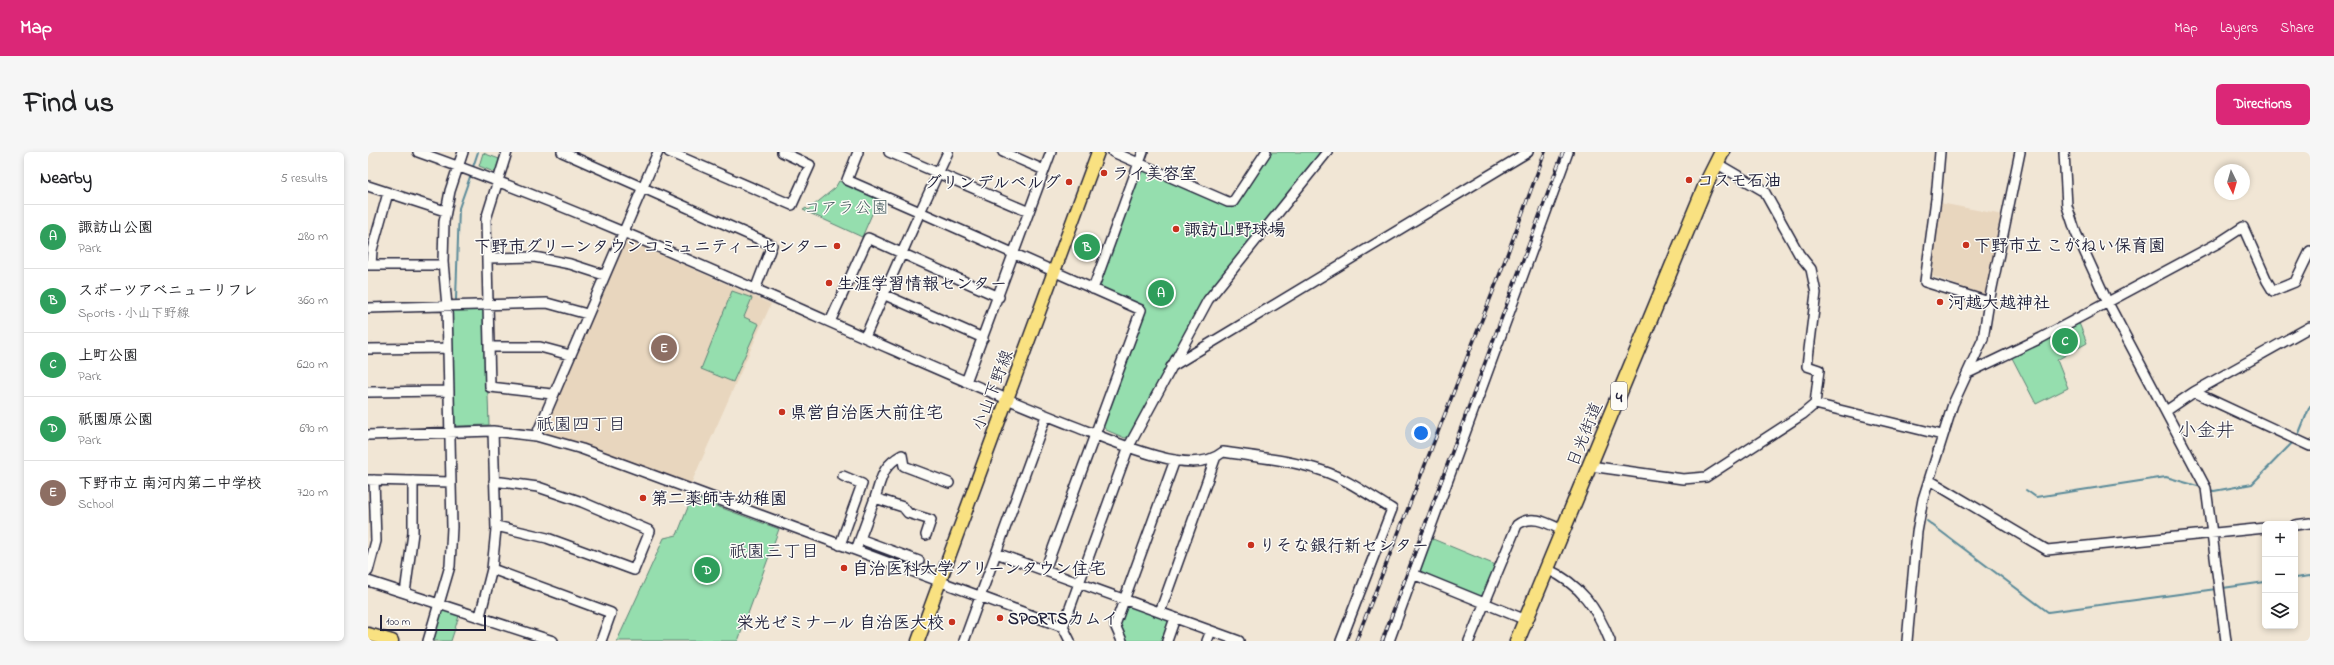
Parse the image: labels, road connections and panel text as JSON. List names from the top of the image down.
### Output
{
  "streets": {
    "highway": ["4", "日光街道"],
    "main road": ["小山下野線"]
  },
  "districts": ["祇園四丁目", "小金井", "祇園三丁目"],
  "parks": ["コアラ公園"],
  "places": [
    "ライ美容室",
    "コスモ石油",
    "グリンデルベルグ",
    "諏訪山野球場",
    "下野市立 こがねい保育園",
    "下野市グリーンタウンコミュニティーセンター",
    "生涯学習情報センター",
    "河越大越神社",
    "県営自治医大前住宅",
    "第二薬師寺幼稚園",
    "りそな銀行新センター",
    "自治医科大学グリーンタウン住宅",
    "SPORTSカムイ",
    "栄光ゼミナール 自治医大校"
  ],
  "scale_bar": "100 m",
  "north": "bottom",
  "page": {
    "header": "Map",
    "nav": ["Map", "Layers", "Share"],
    "title": "Find us",
    "buttons": "Directions",
    "heading": ["Nearby", "5 results"],
    "list": [
      {
        "mark": "A",
        "name": "諏訪山公園",
        "note": "Park",
        "value": "280 m"
      },
      {
        "mark": "B",
        "name": "スポーツアベニューリフレ",
        "note": "Sports · 小山下野線",
        "value": "360 m"
      },
      {
        "mark": "C",
        "name": "上町公園",
        "note": "Park",
        "value": "620 m"
      },
      {
        "mark": "D",
        "name": "祇園原公園",
        "note": "Park",
        "value": "690 m"
      },
      {
        "mark": "E",
        "name": "下野市立 南河内第二中学校",
        "note": "School",
        "value": "720 m"
      }
    ],
    "pins": [
      "B",
      "A",
      "C",
      "E",
      "D"
    ],
    "map_buttons": ["+", "−"],
    "scale": "100 m"
  }
}
